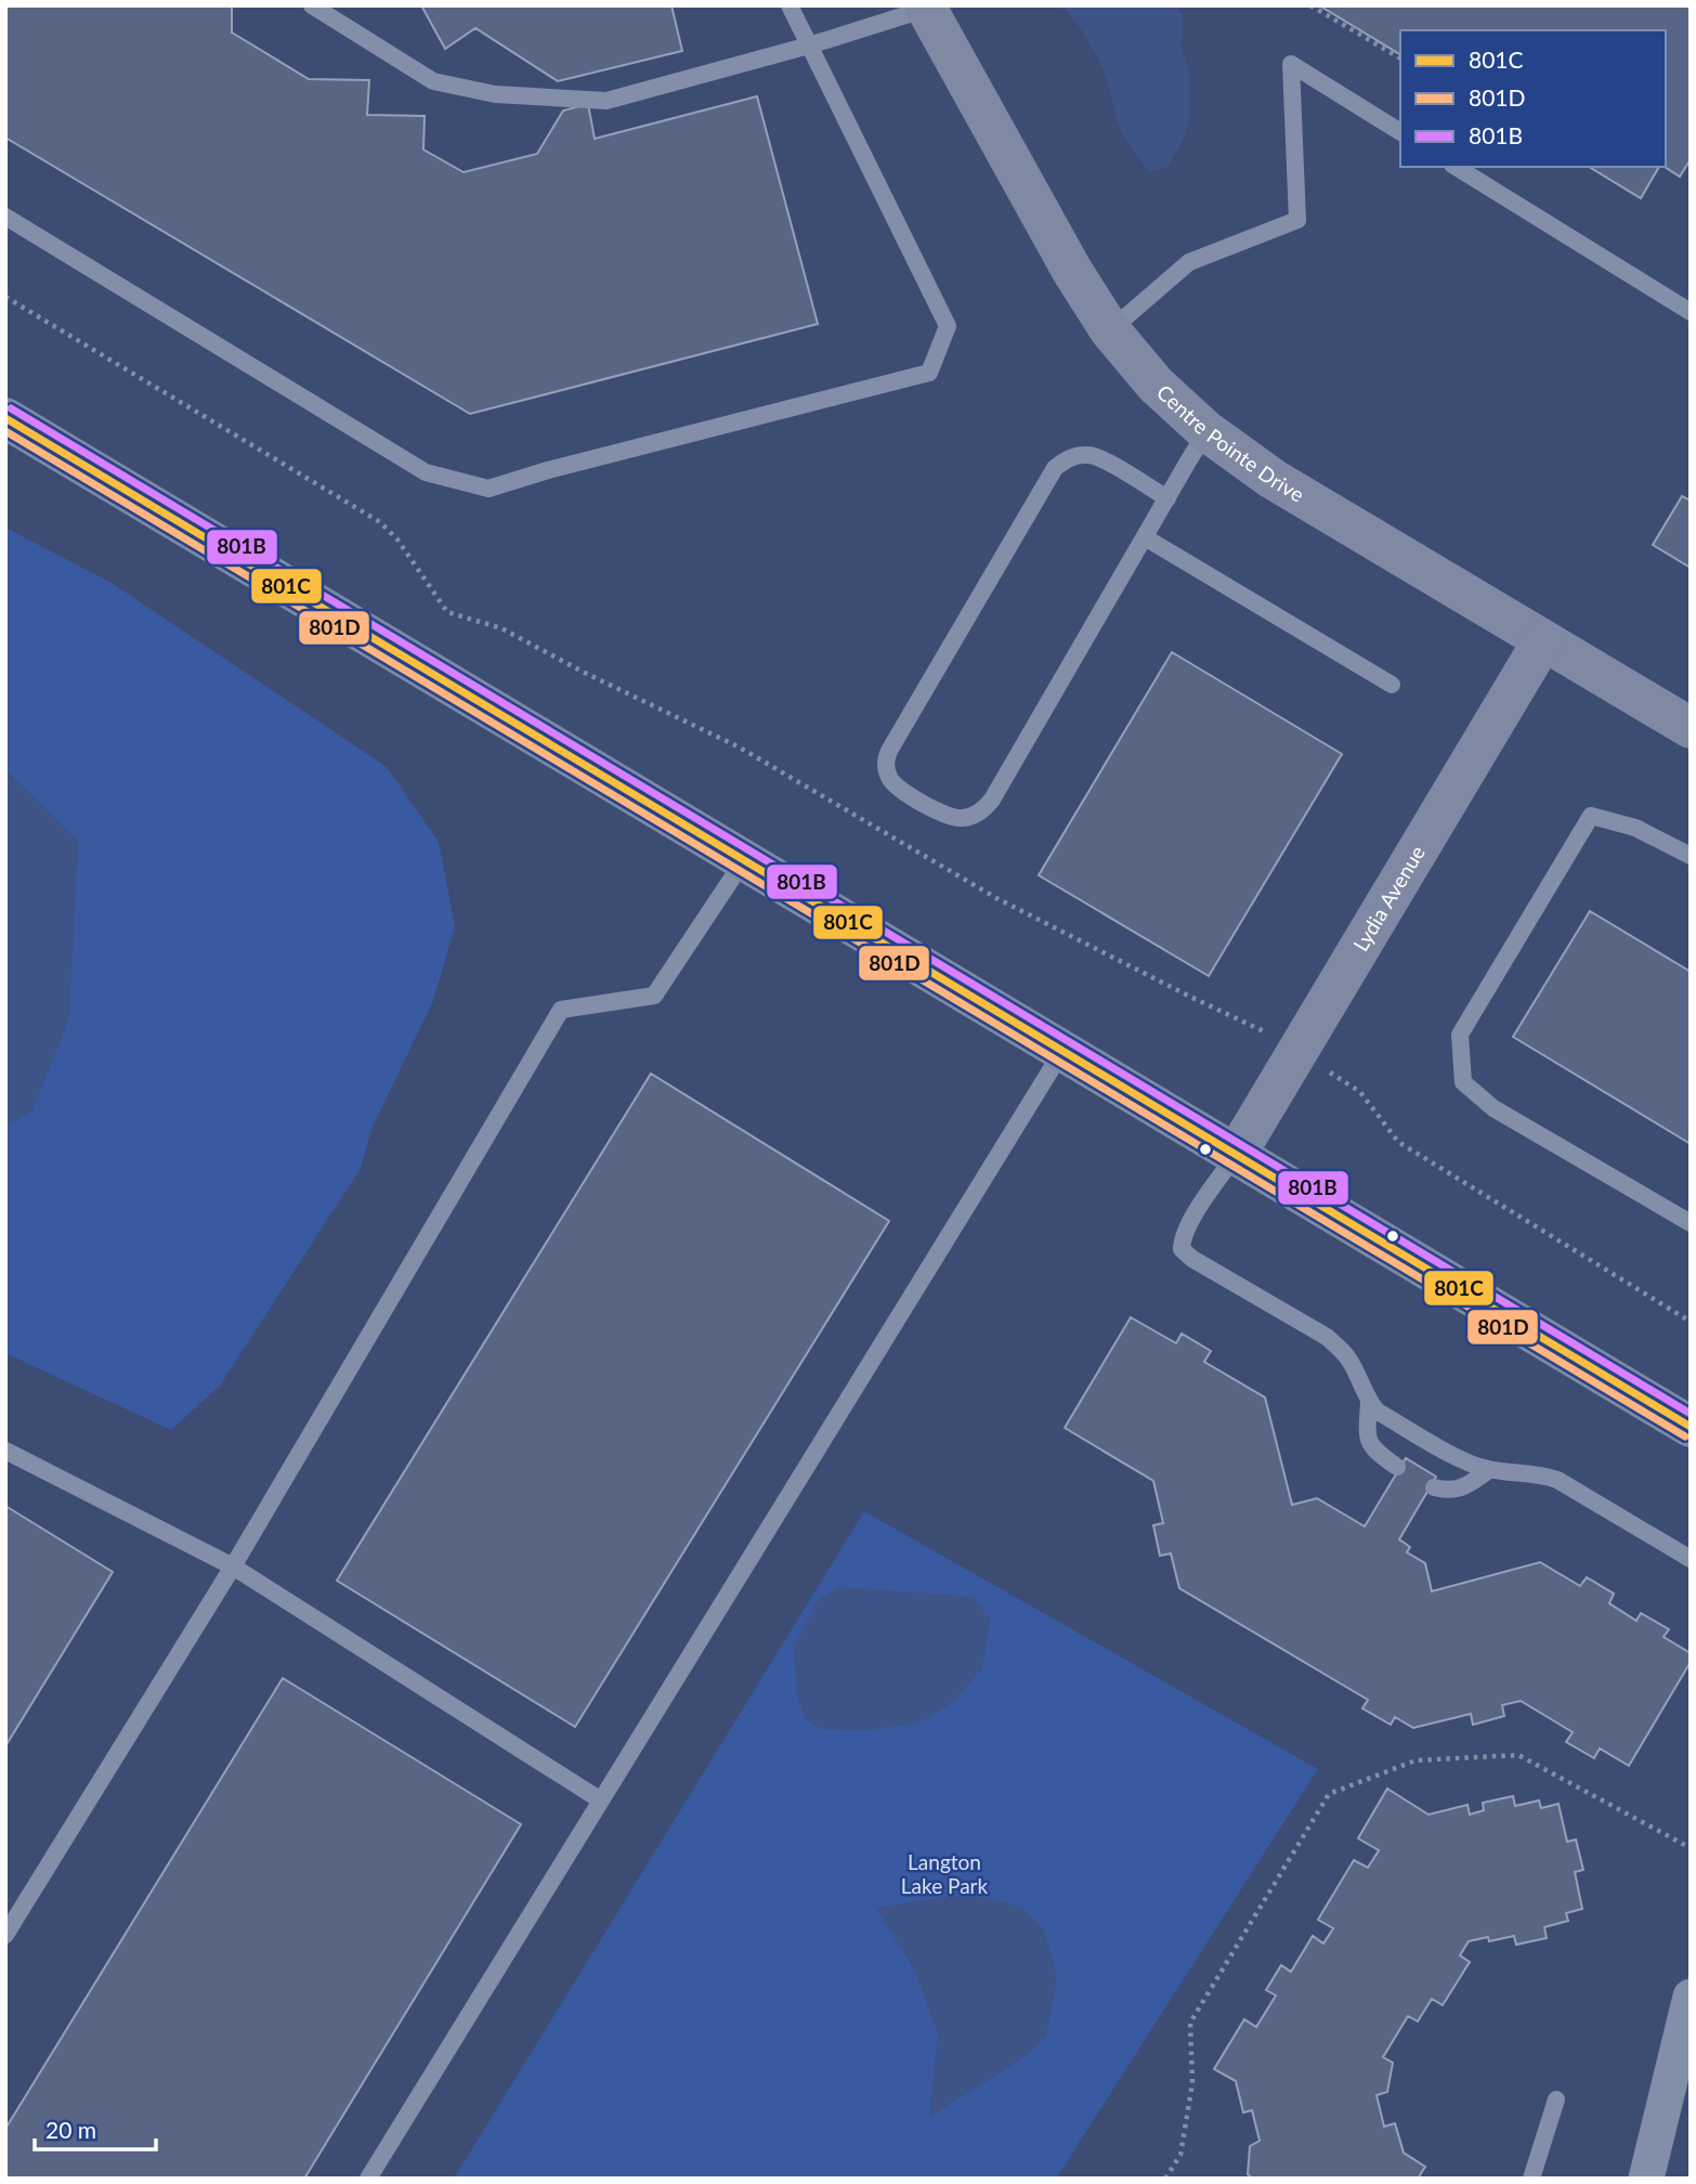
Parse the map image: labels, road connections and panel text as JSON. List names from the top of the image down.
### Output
{
  "streets": {
    "street": ["Centre Pointe Drive", "Lydia Avenue"]
  },
  "crossings": [
    ["Centre Pointe Drive", "Lydia Avenue"]
  ],
  "parks": ["Langton Lake Park"],
  "lines": ["transit line 801B", "transit line 801C", "transit line 801D"],
  "legend": ["801C", "801D", "801B"],
  "scale_bar": "20 m"
}
